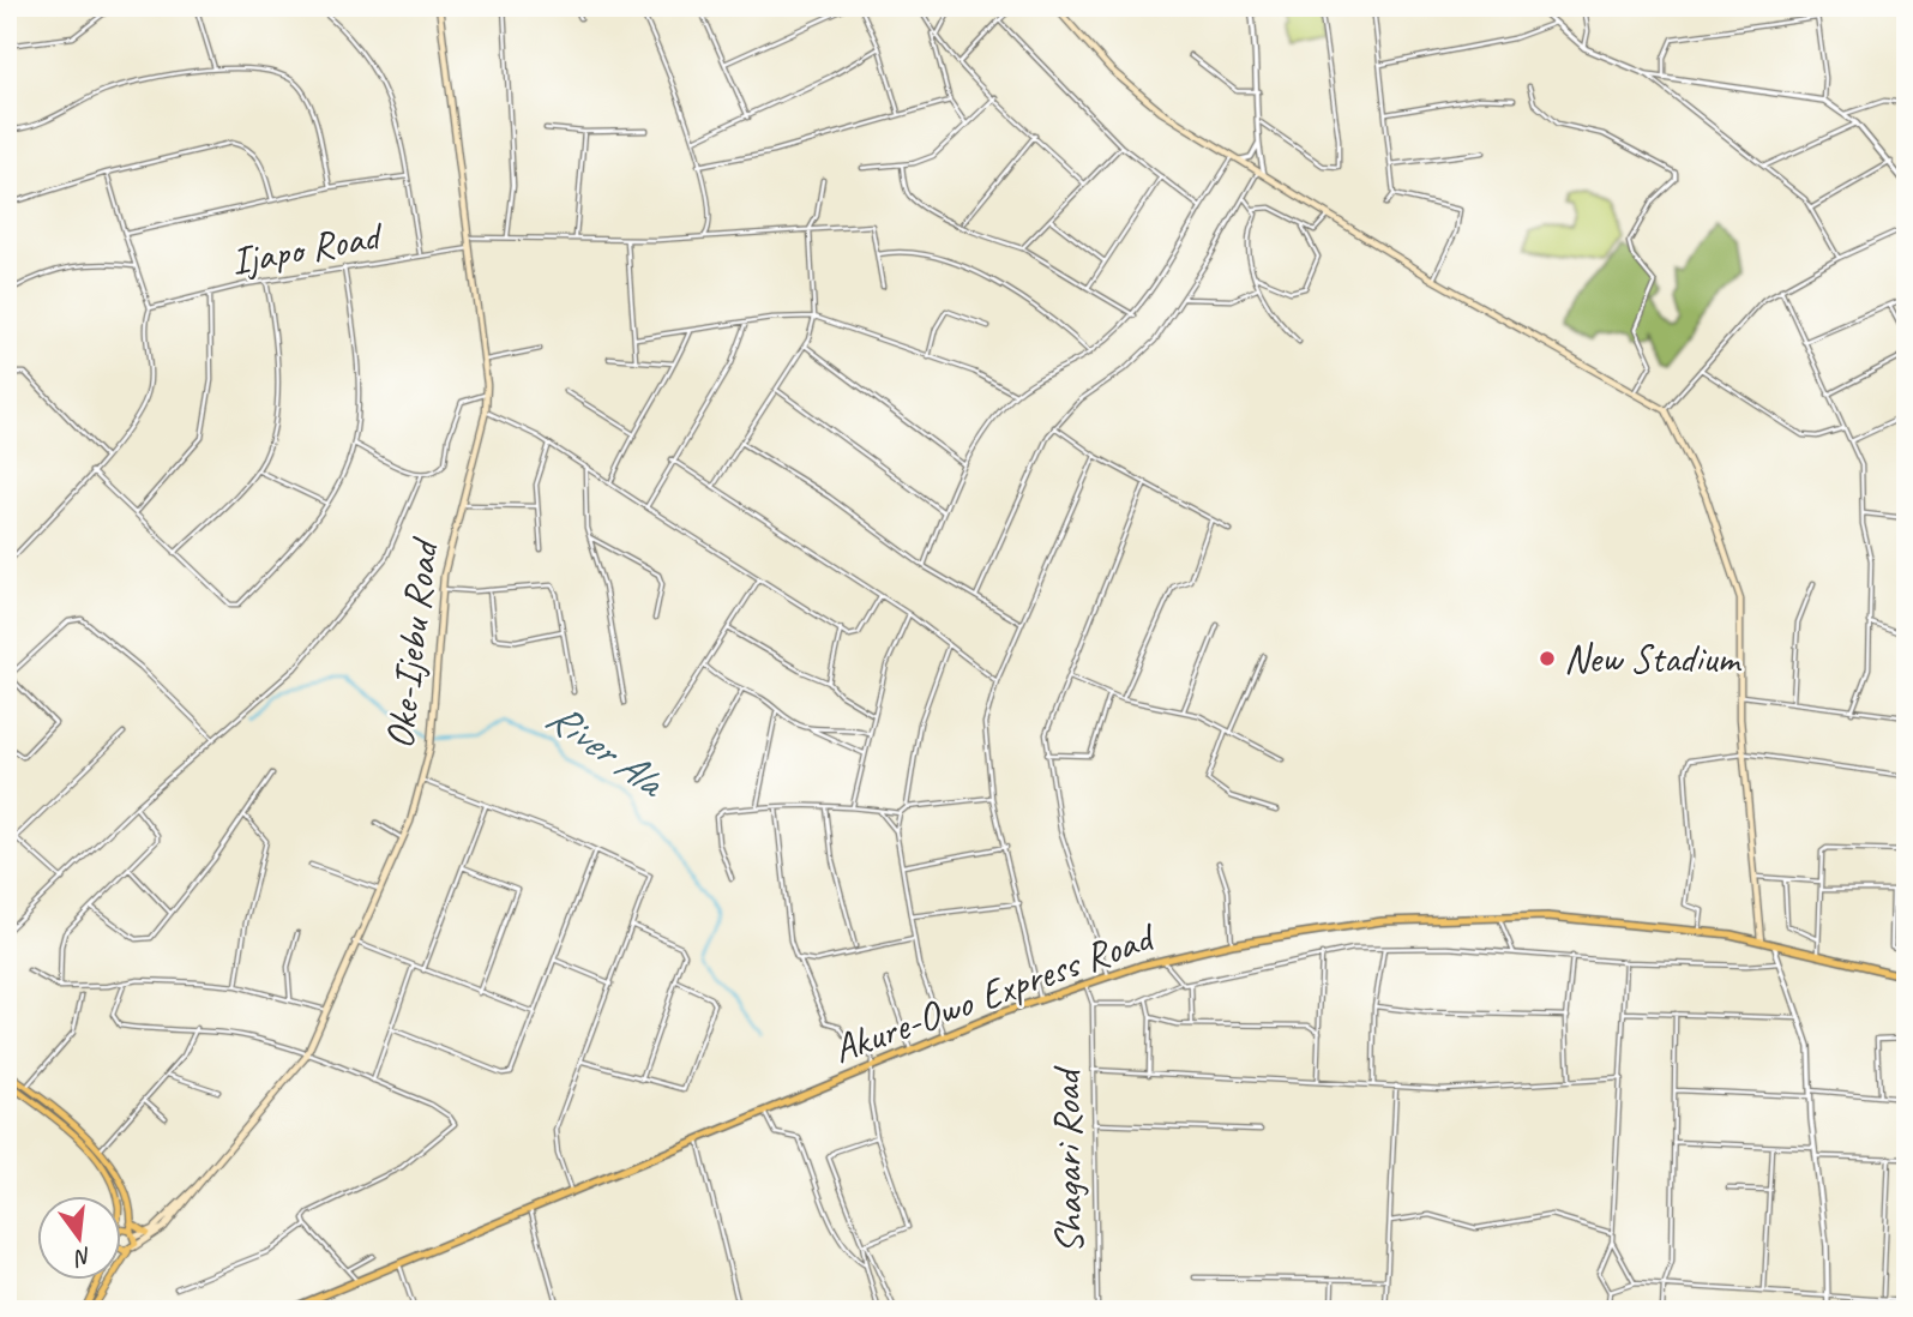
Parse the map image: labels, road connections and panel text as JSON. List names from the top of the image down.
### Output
{
  "streets": {
    "highway": ["Akure-Owo Express Road"],
    "main road": ["Oke-Ijebu Road"],
    "street": ["Ijapo Road", "Shagari Road"]
  },
  "crossings": [
    ["Ijapo Road", "Oke-Ijebu Road"],
    ["Akure-Owo Express Road", "Shagari Road"]
  ],
  "water": ["River Ala"],
  "places": ["New Stadium"],
  "north": "bottom"
}
